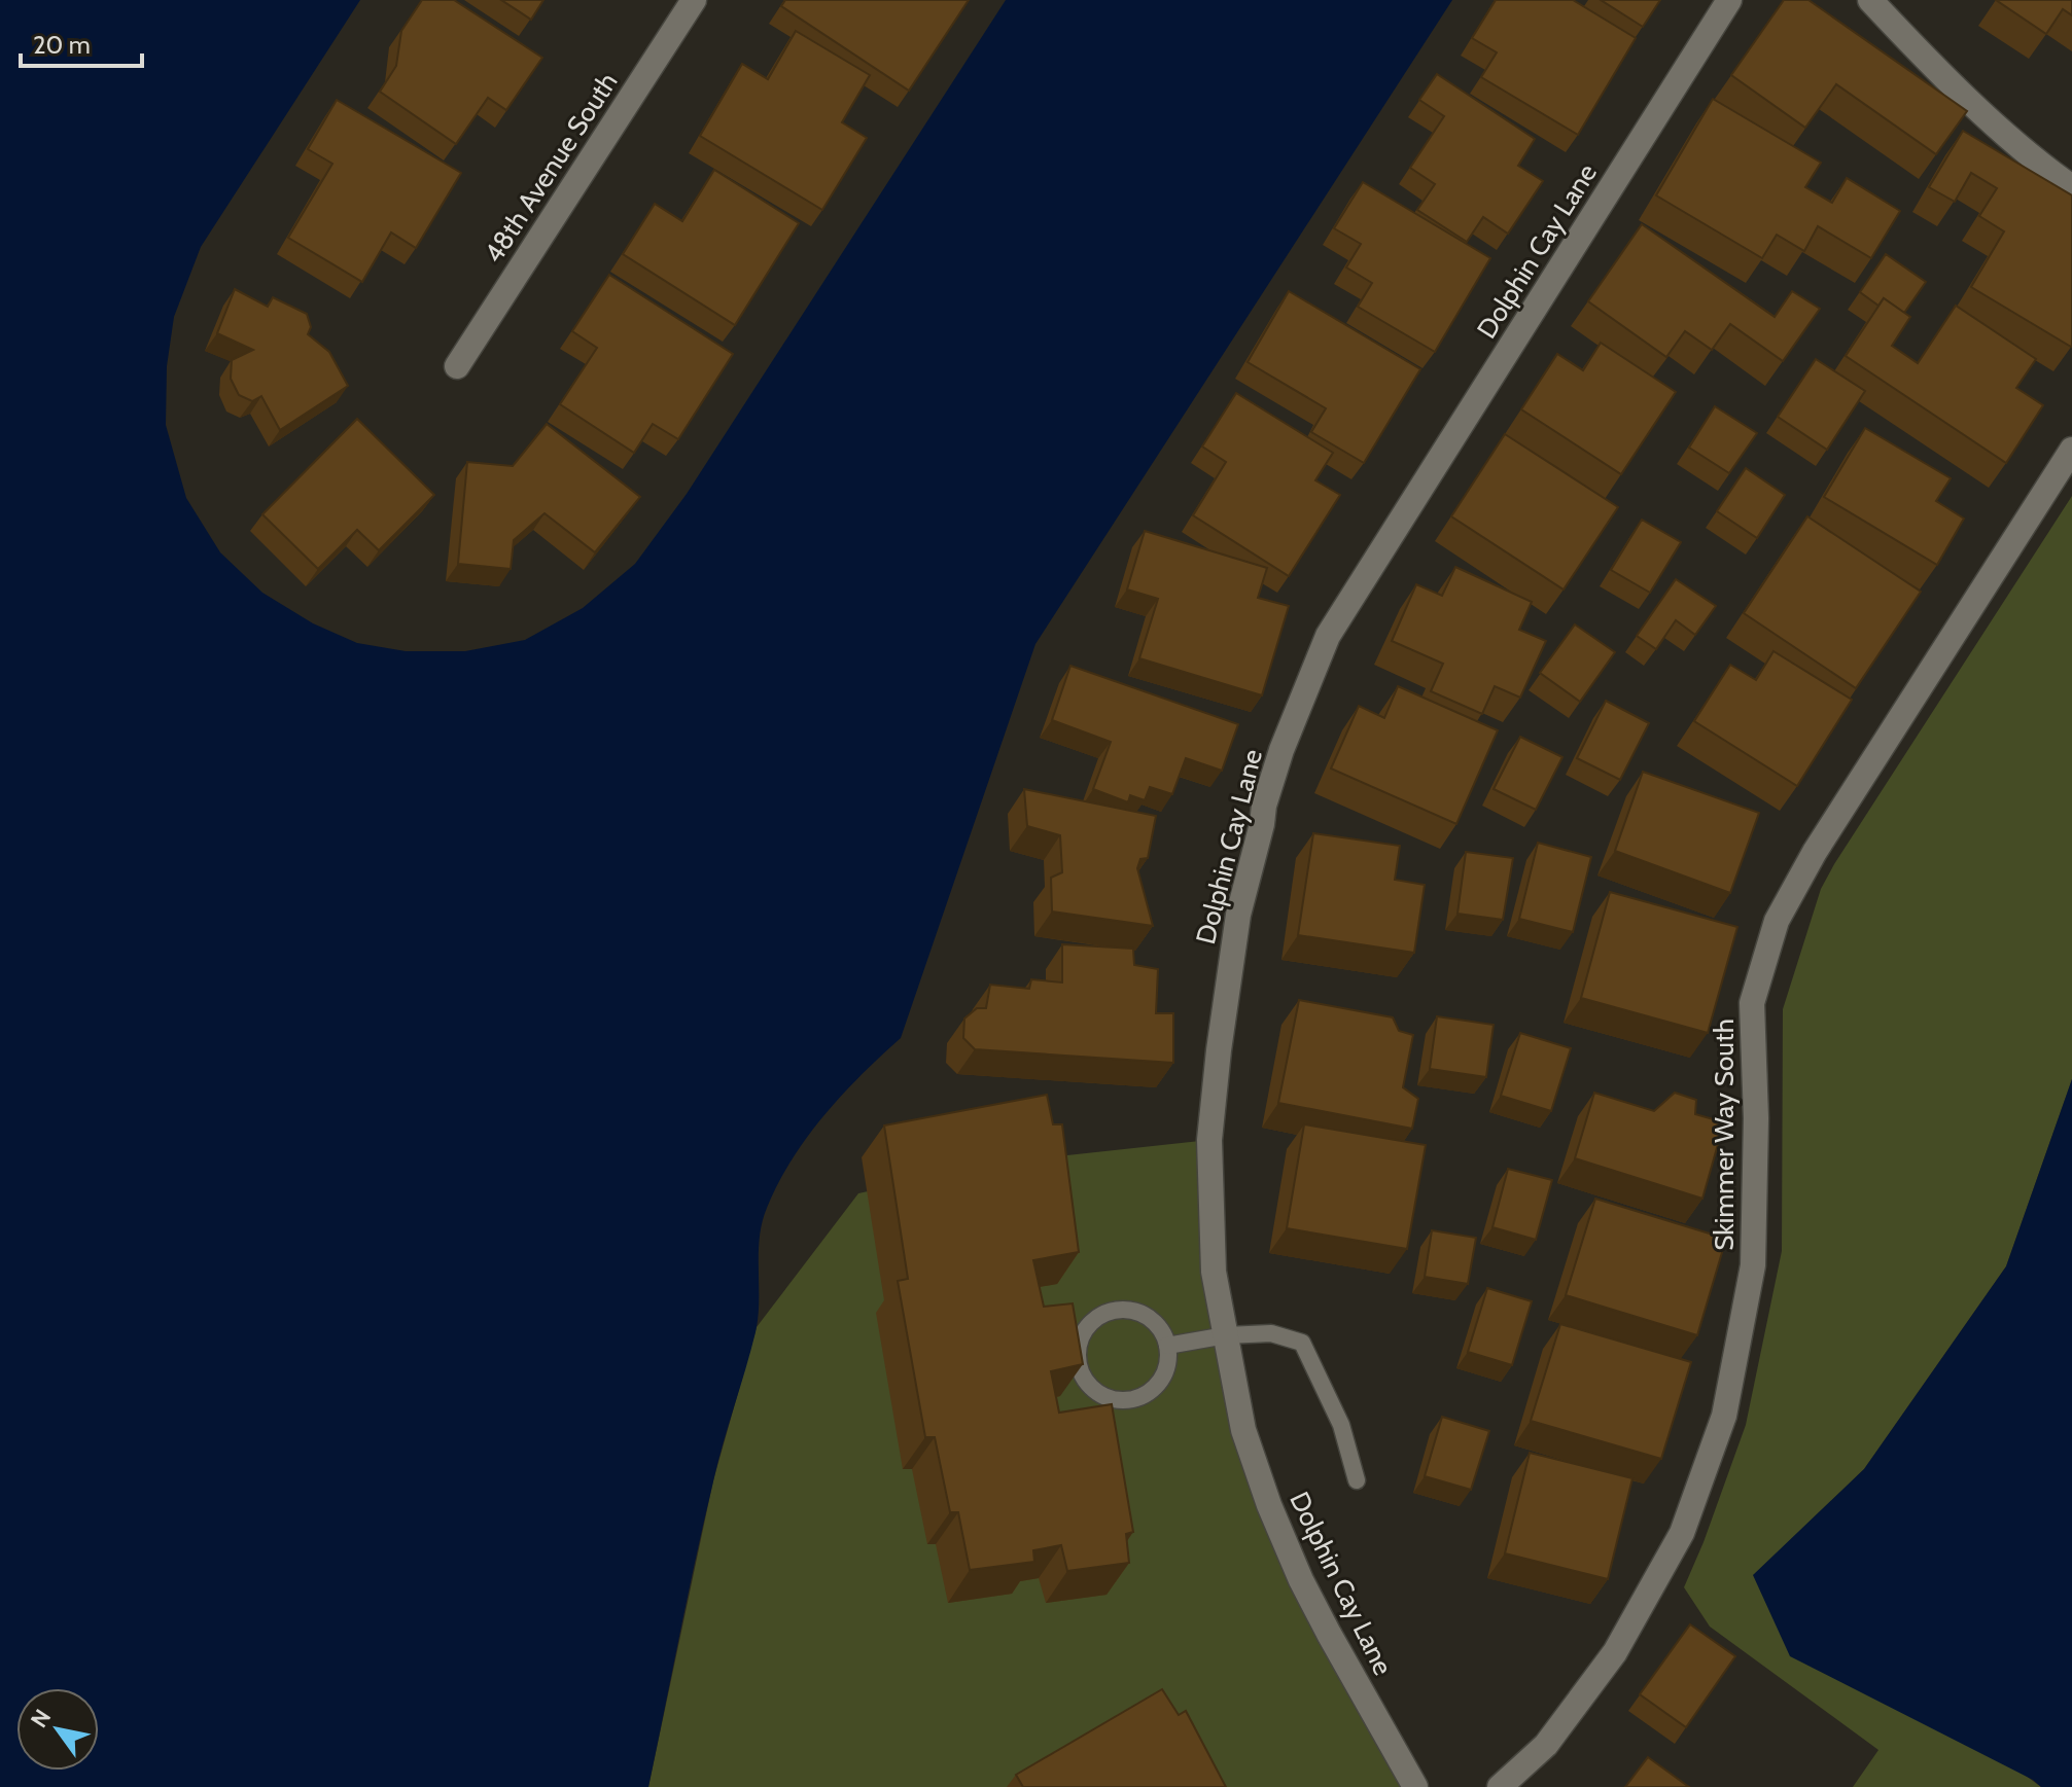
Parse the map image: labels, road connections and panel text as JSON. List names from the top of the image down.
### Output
{
  "streets": {
    "street": ["48th Avenue South", "Dolphin Cay Lane", "Skimmer Way South"]
  },
  "scale_bar": "20 m",
  "north": "top left"
}
